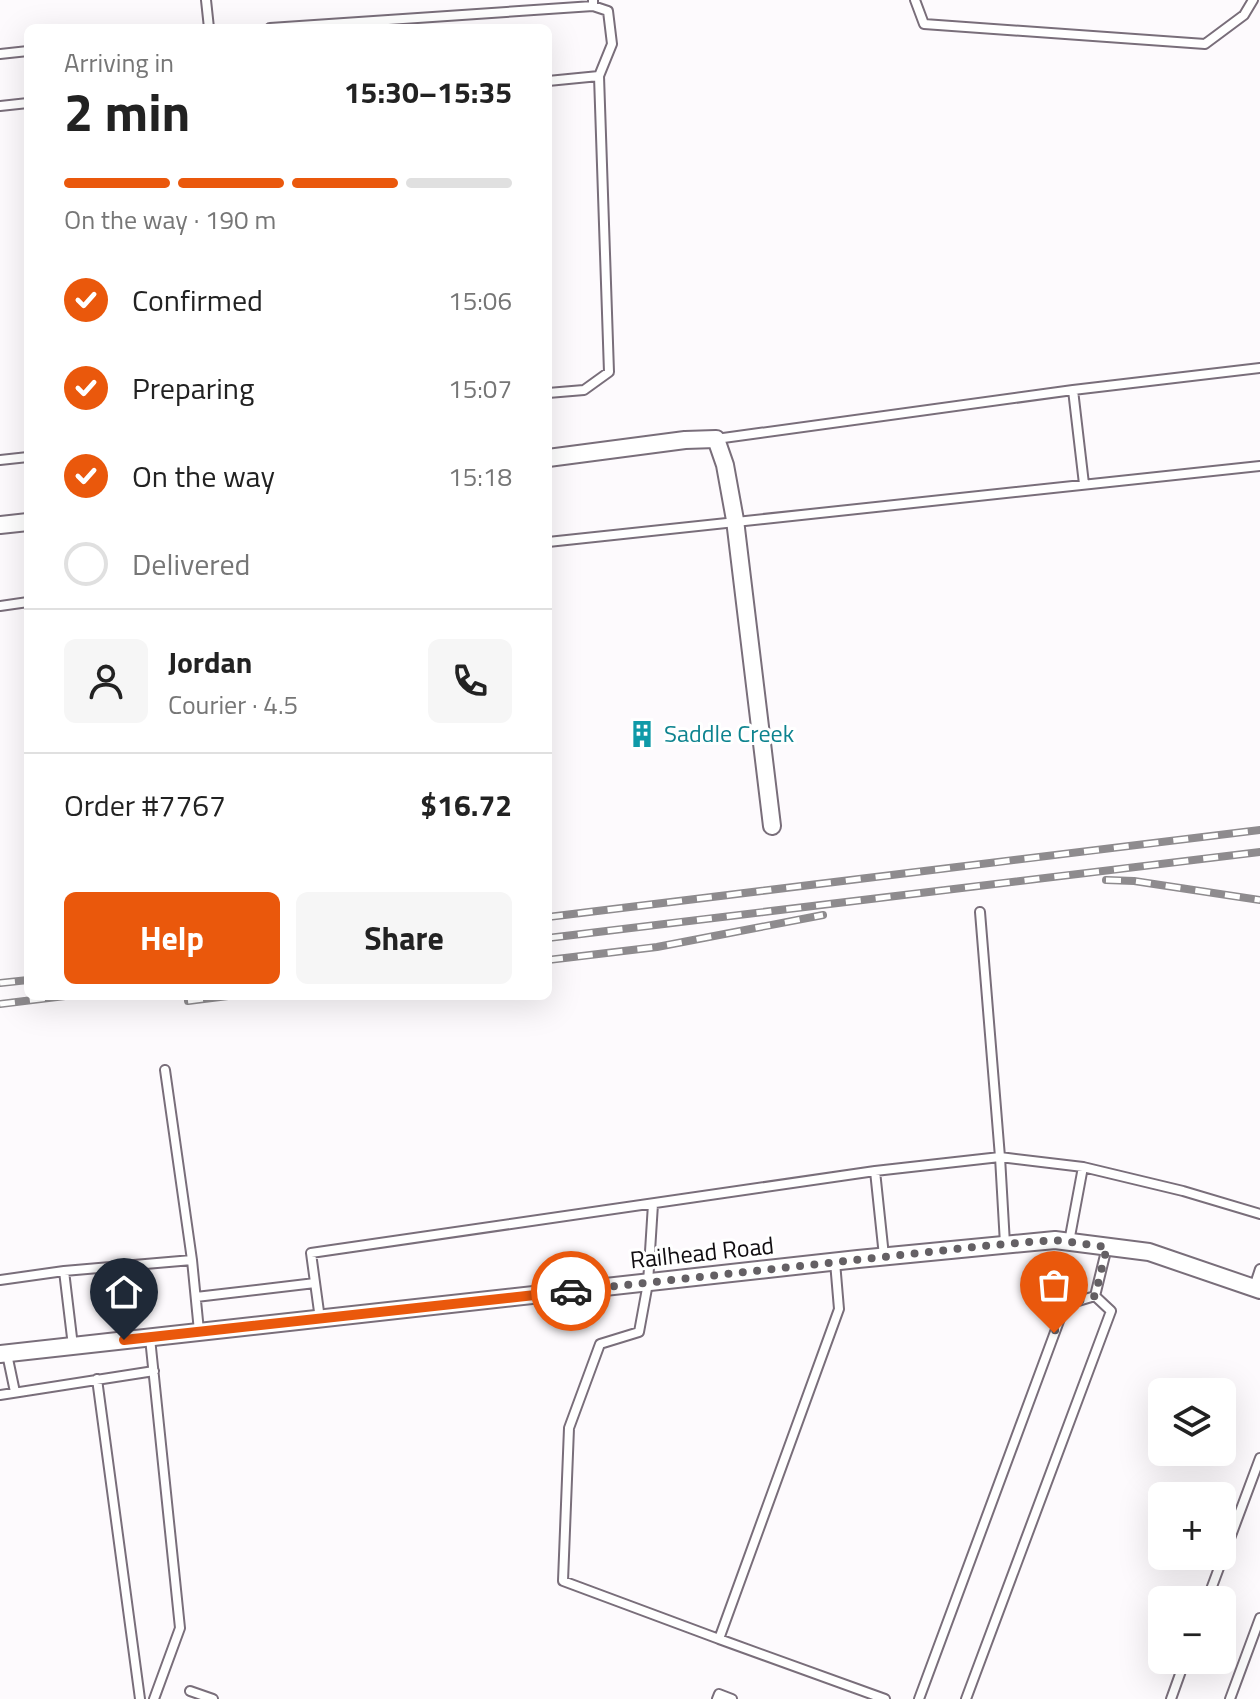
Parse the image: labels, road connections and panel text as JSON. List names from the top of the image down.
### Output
{
  "streets": {
    "street": ["Railhead Road"]
  },
  "places": {
    "building": ["Saddle Creek"]
  },
  "page": {
    "heading": ["2 min", "Arriving in", "15:30–15:35"],
    "panel": [
      "Jordan",
      "Courier · 4.5",
      "Order #7767",
      "$16.72"
    ],
    "bar": "On the way · 190 m",
    "list": [
      ["Confirmed", "15:06"],
      ["Preparing", "15:07"],
      ["On the way", "15:18"],
      "Delivered"
    ],
    "buttons": ["Help", "Share"],
    "map_buttons": ["+", "−"]
  }
}
